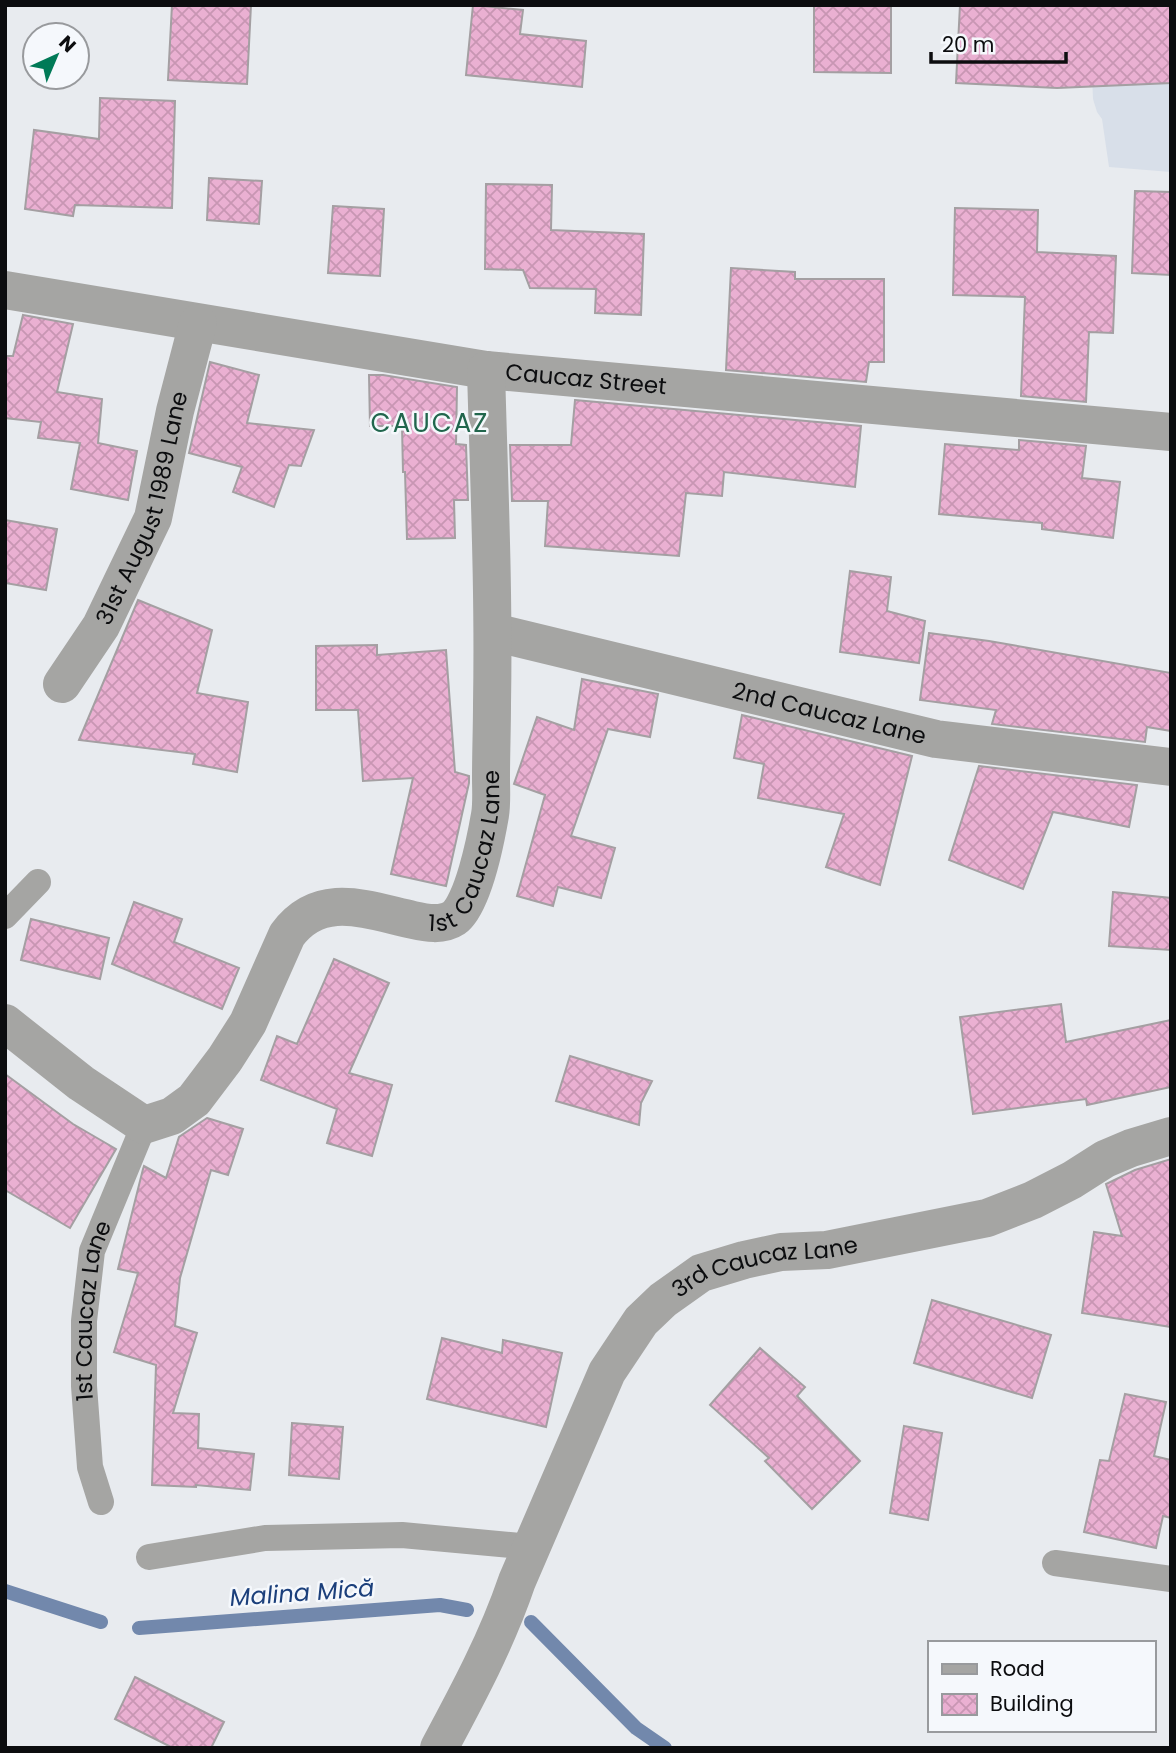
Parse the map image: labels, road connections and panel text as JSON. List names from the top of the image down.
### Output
{
  "streets": {
    "street": [
      "Caucaz Street",
      "31st August 1989 Lane",
      "2nd Caucaz Lane",
      "1st Caucaz Lane",
      "3rd Caucaz Lane"
    ]
  },
  "crossings": [
    ["Caucaz Street", "31st August 1989 Lane"],
    ["Caucaz Street", "1st Caucaz Lane"],
    ["2nd Caucaz Lane", "1st Caucaz Lane"]
  ],
  "districts": ["CAUCAZ"],
  "water": ["Malina Mică"],
  "legend": ["Road", "Building"],
  "scale_bar": "20 m",
  "north": "top right"
}
